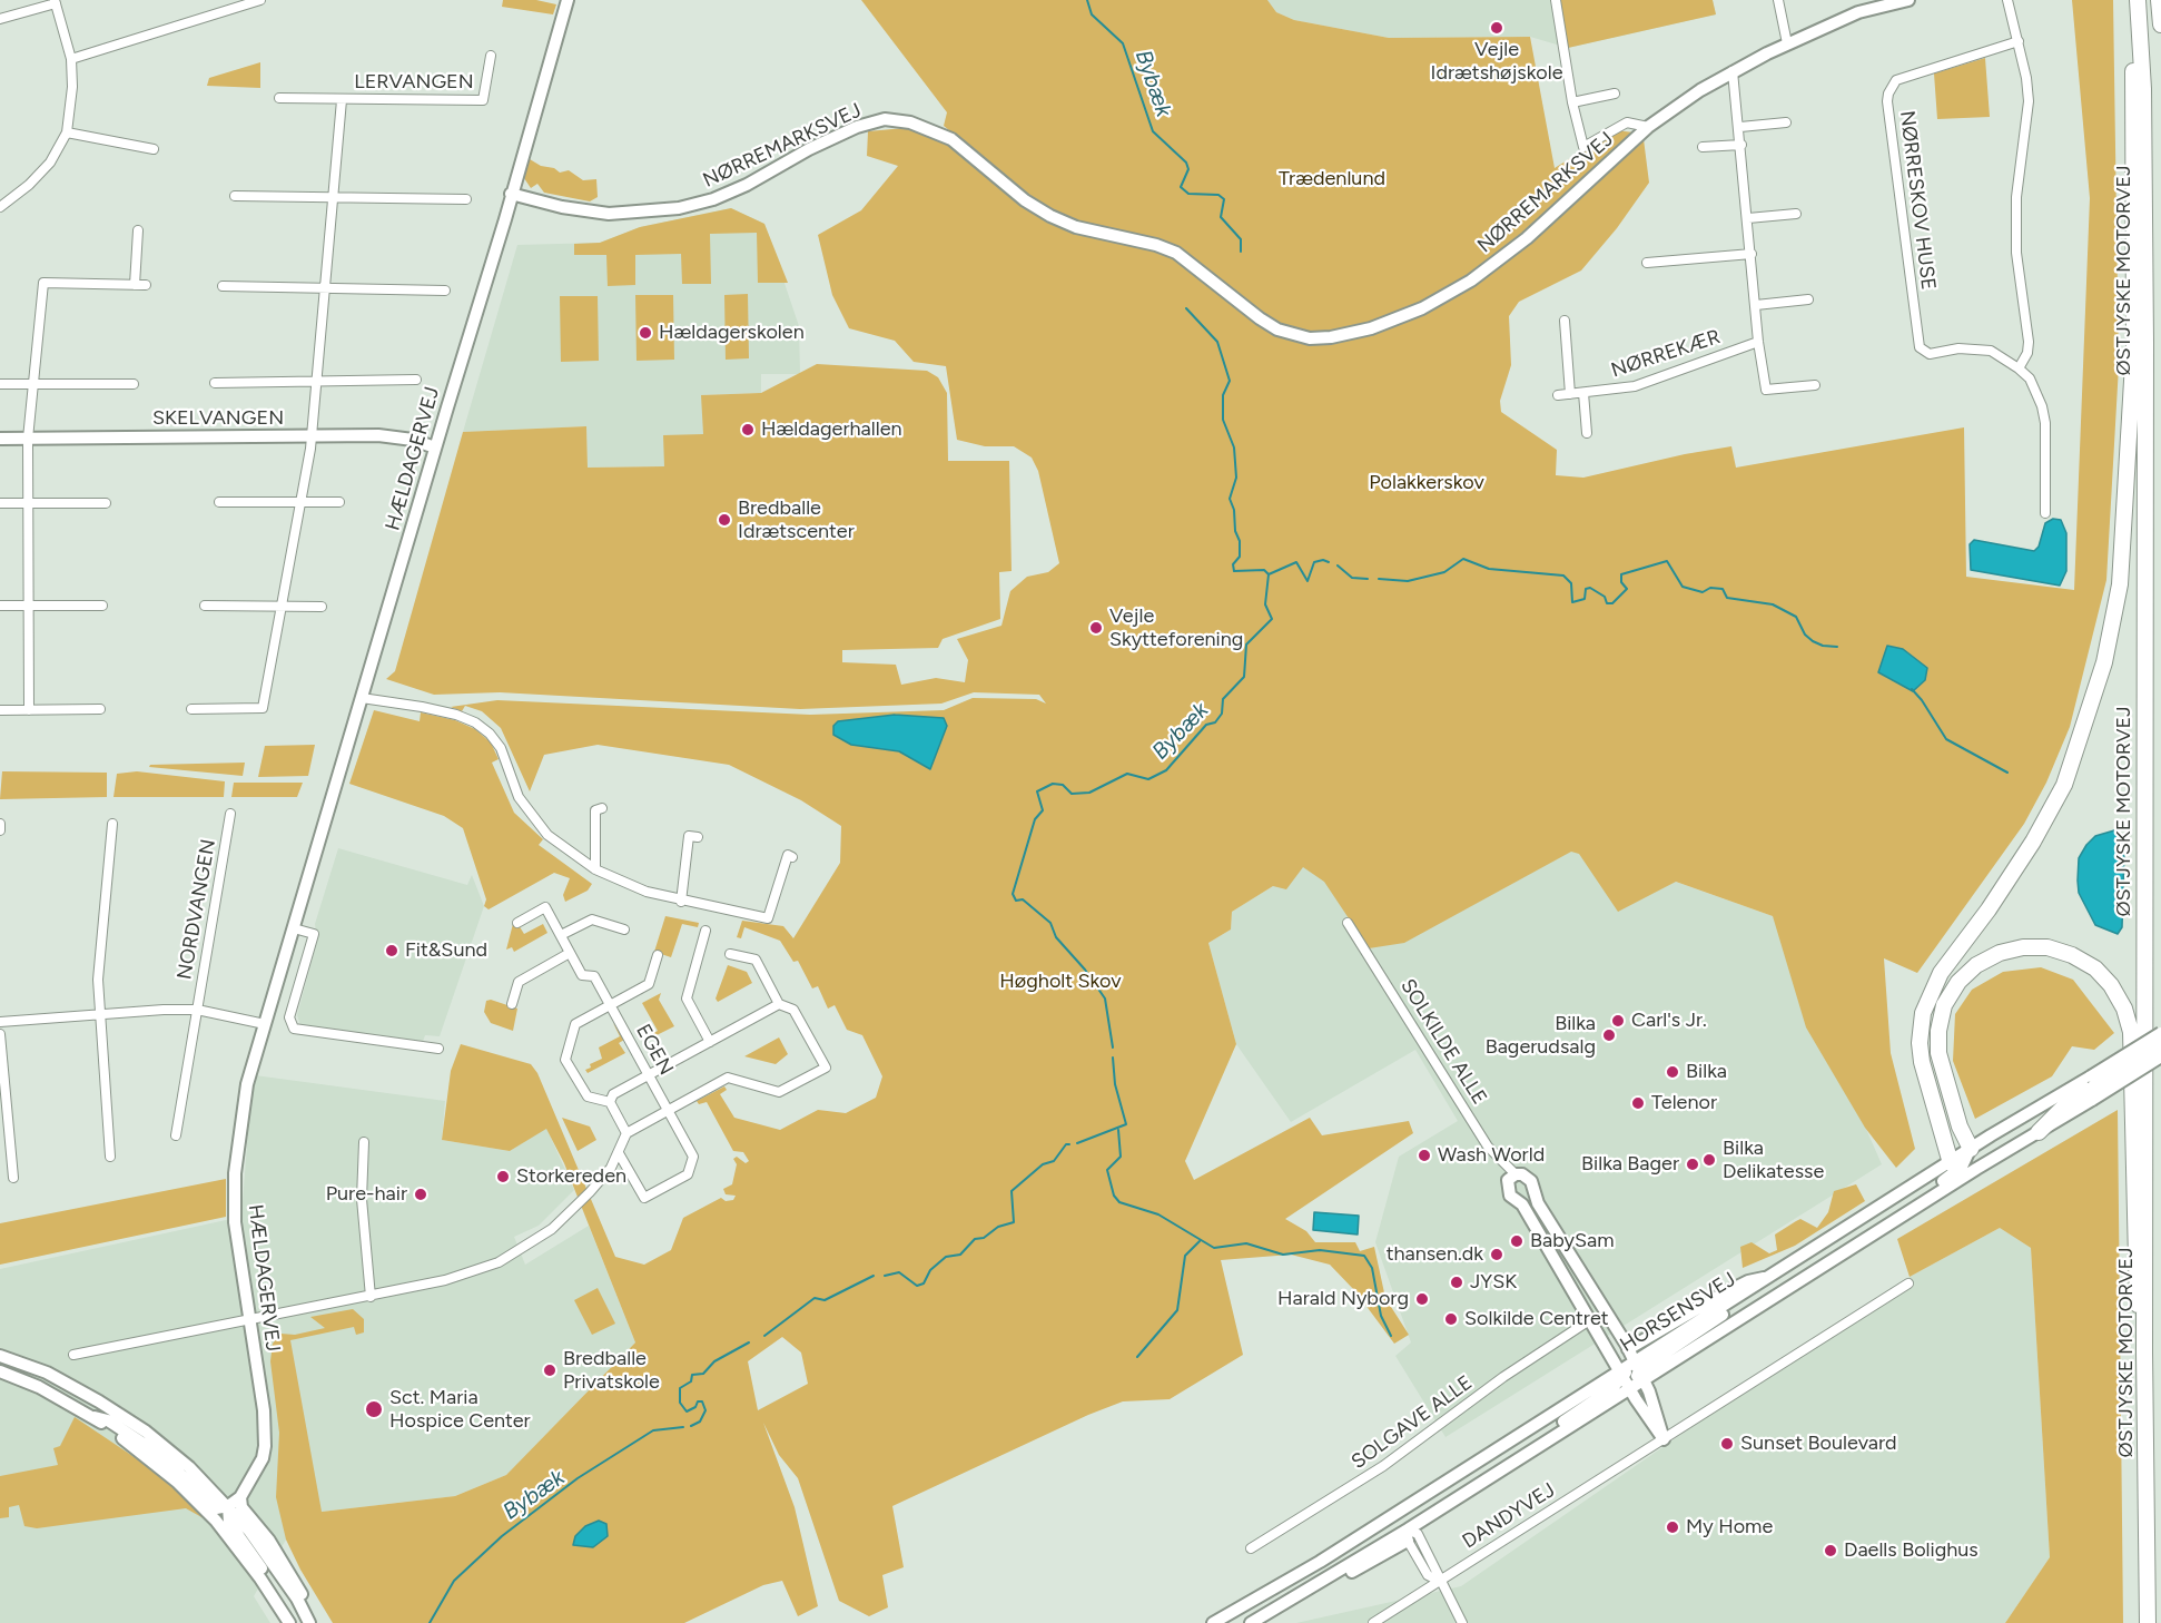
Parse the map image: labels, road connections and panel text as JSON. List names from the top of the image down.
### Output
{
  "streets": {
    "highway": ["ØSTJYSKE MOTORVEJ"],
    "street": [
      "LERVANGEN",
      "NØRREMARKSVEJ",
      "NØRRESKOV HUSE",
      "NØRREKÆR",
      "SKELVANGEN",
      "HÆLDAGERVEJ",
      "NORDVANGEN",
      "SOLKILDE ALLE",
      "EGEN",
      "HORSENSVEJ",
      "SOLGAVE ALLE",
      "DANDYVEJ"
    ]
  },
  "crossings": [
    ["LERVANGEN", "SKELVANGEN"],
    ["NØRREMARKSVEJ", "HÆLDAGERVEJ"],
    ["SKELVANGEN", "HÆLDAGERVEJ"],
    ["HÆLDAGERVEJ", "NORDVANGEN"],
    ["SOLKILDE ALLE", "HORSENSVEJ"],
    ["SOLKILDE ALLE", "SOLGAVE ALLE"]
  ],
  "water": ["Bybæk"],
  "parks": ["Trædenlund", "Polakkerskov", "Høgholt Skov"],
  "places": [
    "Vejle Idrætshøjskole",
    "Hældagerskolen",
    "Hældagerhallen",
    "Bredballe Idrætscenter",
    "Vejle Skytteforening",
    "Fit&Sund",
    "Carl's Jr.",
    "Bilka Bagerudsalg",
    "Bilka",
    "Telenor",
    "Wash World",
    "Bilka Delikatesse",
    "Bilka Bager",
    "Storkereden",
    "Pure-hair",
    "BabySam",
    "thansen.dk",
    "JYSK",
    "Harald Nyborg",
    "Solkilde Centret",
    "Bredballe Privatskole",
    "Sct. Maria Hospice Center",
    "Sunset Boulevard",
    "My Home",
    "Daells Bolighus"
  ]
}
